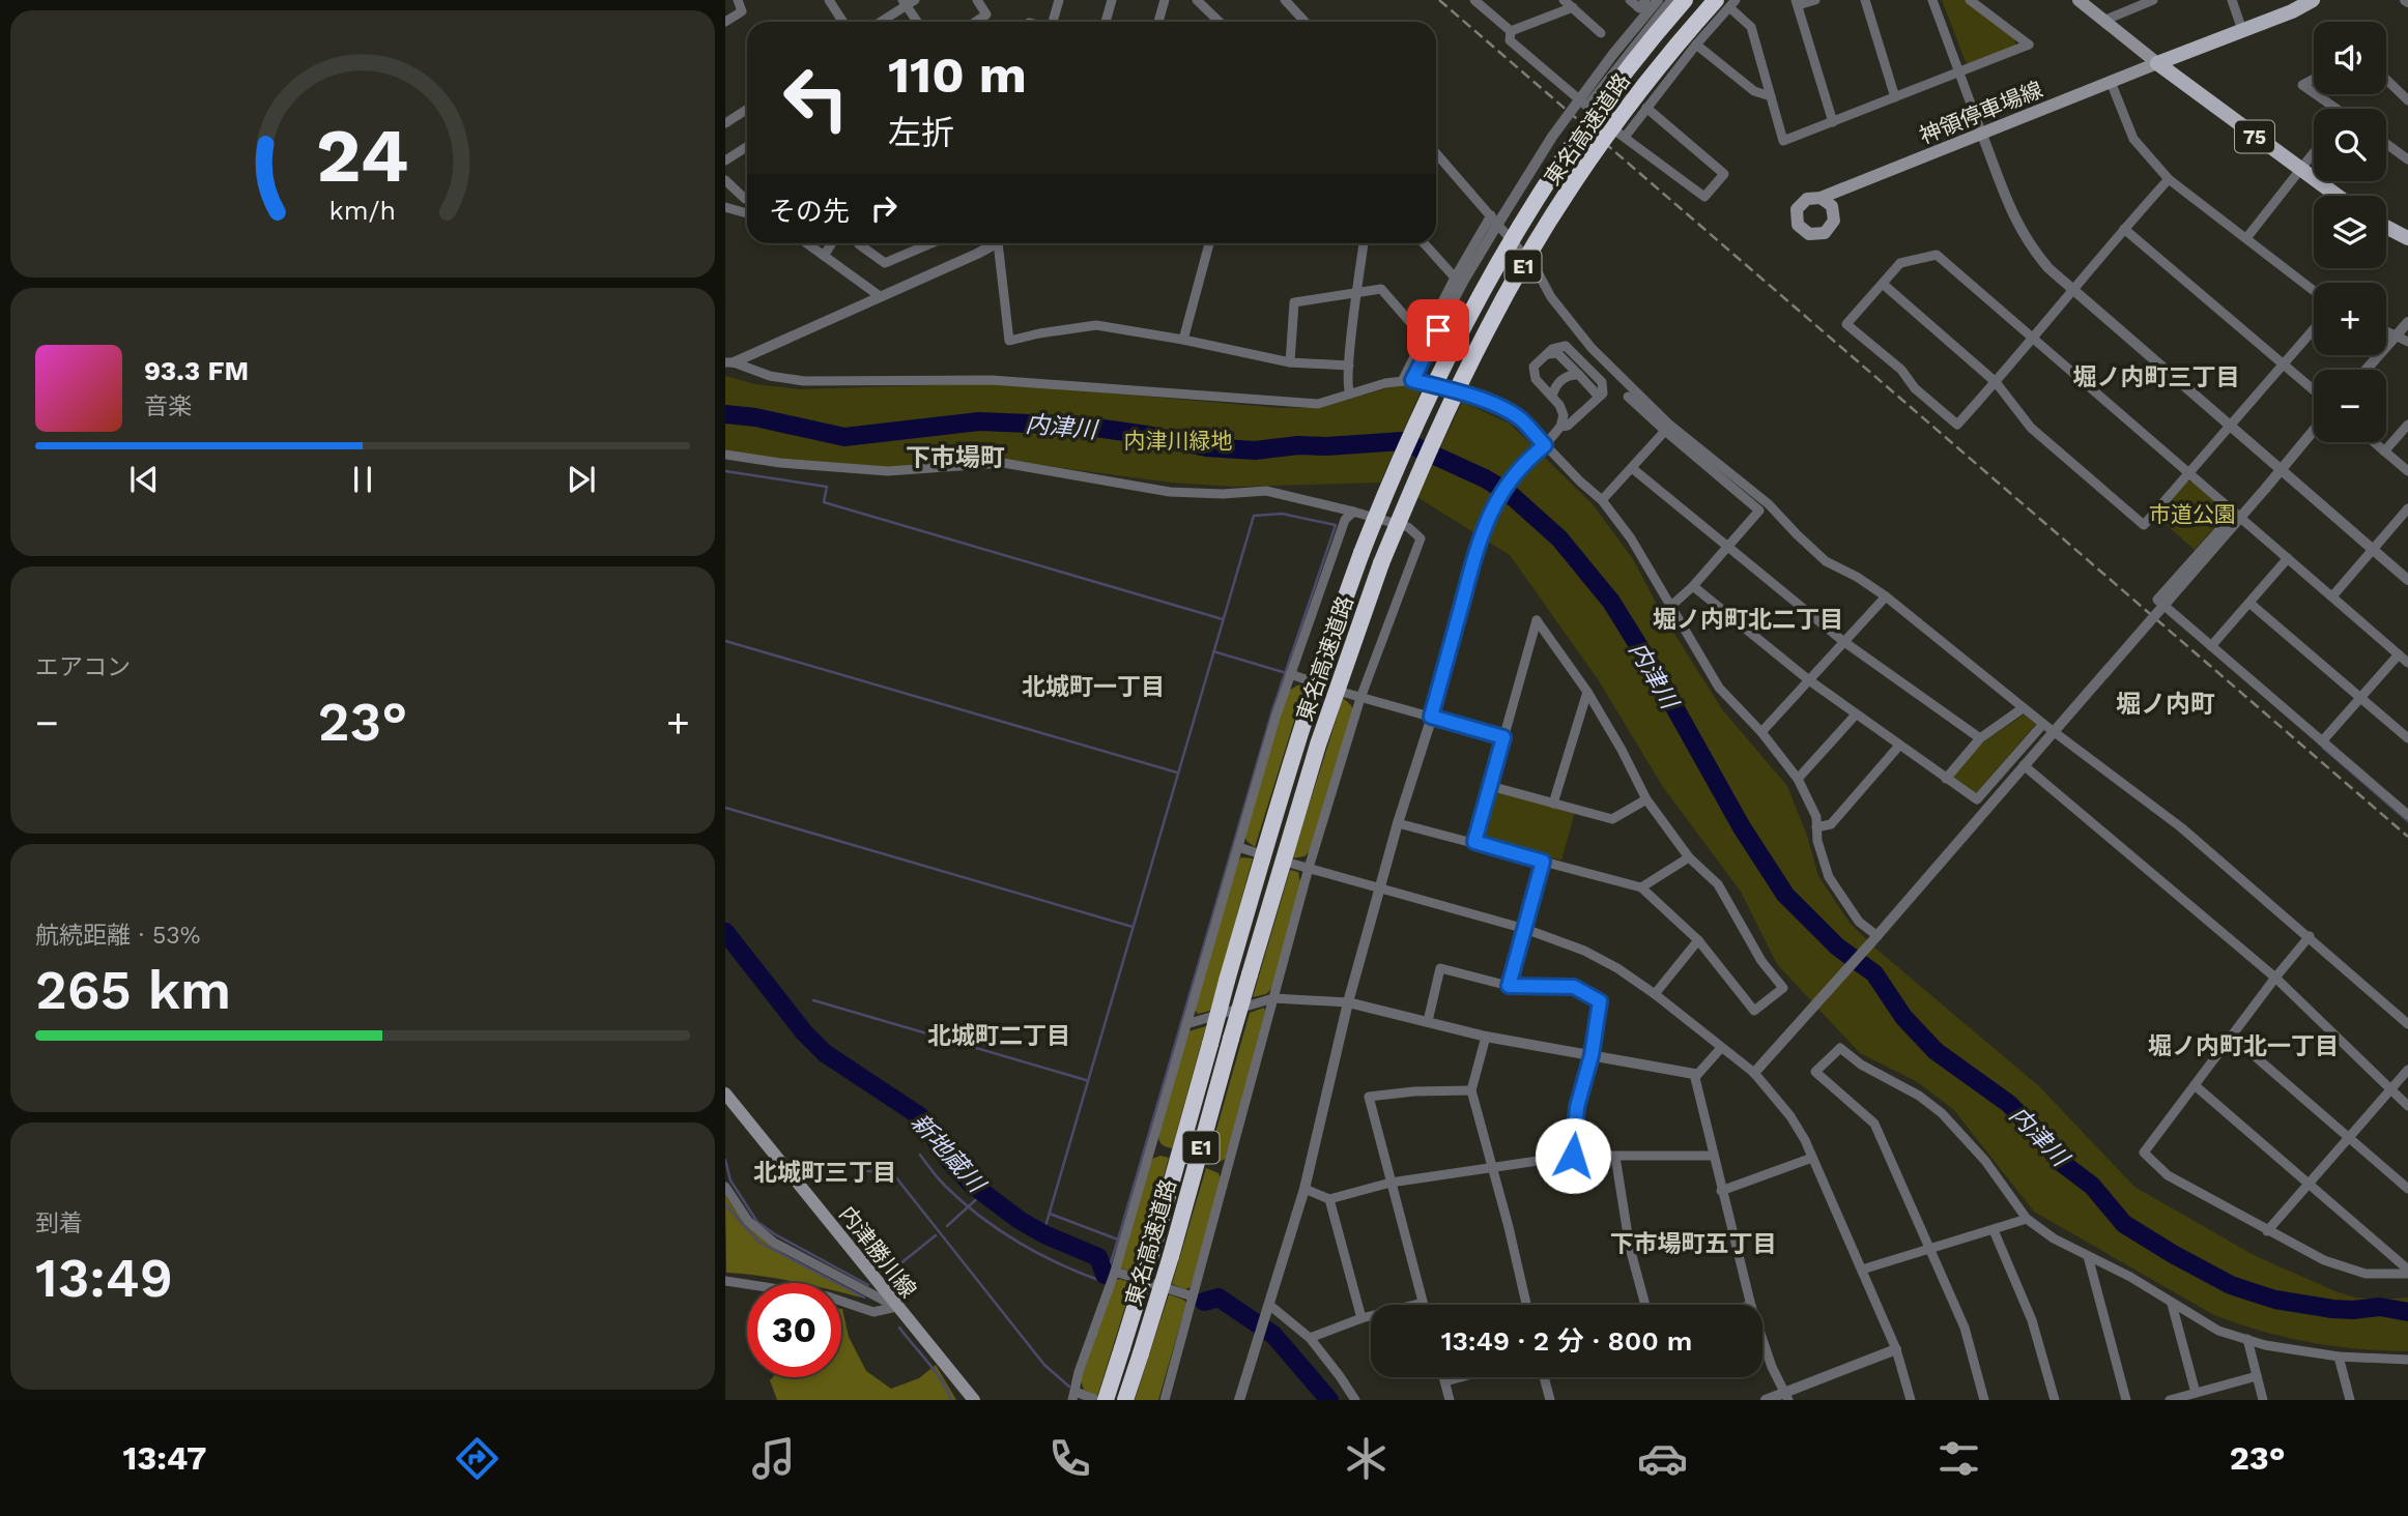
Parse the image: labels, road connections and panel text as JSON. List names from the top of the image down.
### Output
{
  "streets": {
    "highway": ["東名高速道路", "E1"],
    "main road": ["神領停車場線", "75", "内津勝川線"]
  },
  "crossings": [
    ["神領停車場線", "75"]
  ],
  "districts": [
    "堀ノ内町三丁目",
    "下市場町",
    "堀ノ内町北二丁目",
    "北城町一丁目",
    "堀ノ内町",
    "北城町二丁目",
    "堀ノ内町北一丁目",
    "北城町三丁目",
    "下市場町五丁目"
  ],
  "water": ["内津川", "新地蔵川"],
  "parks": ["内津川緑地", "市道公園"],
  "page": {
    "map_buttons": ["+", "−"],
    "turn": ["110 m", "左折"],
    "then": "その先",
    "song": ["93.3 FM", "音楽"],
    "tile": [
      "エアコン",
      ["航続距離 · 53%", "265 km"],
      ["到着", "13:49"]
    ],
    "heat": ["−", "23°", "+"],
    "limit": "30",
    "trip": "13:49 · 2 分 · 800 m",
    "tabs": ["13:47", "23°"],
    "gauge": ["24", "km/h"]
  }
}
